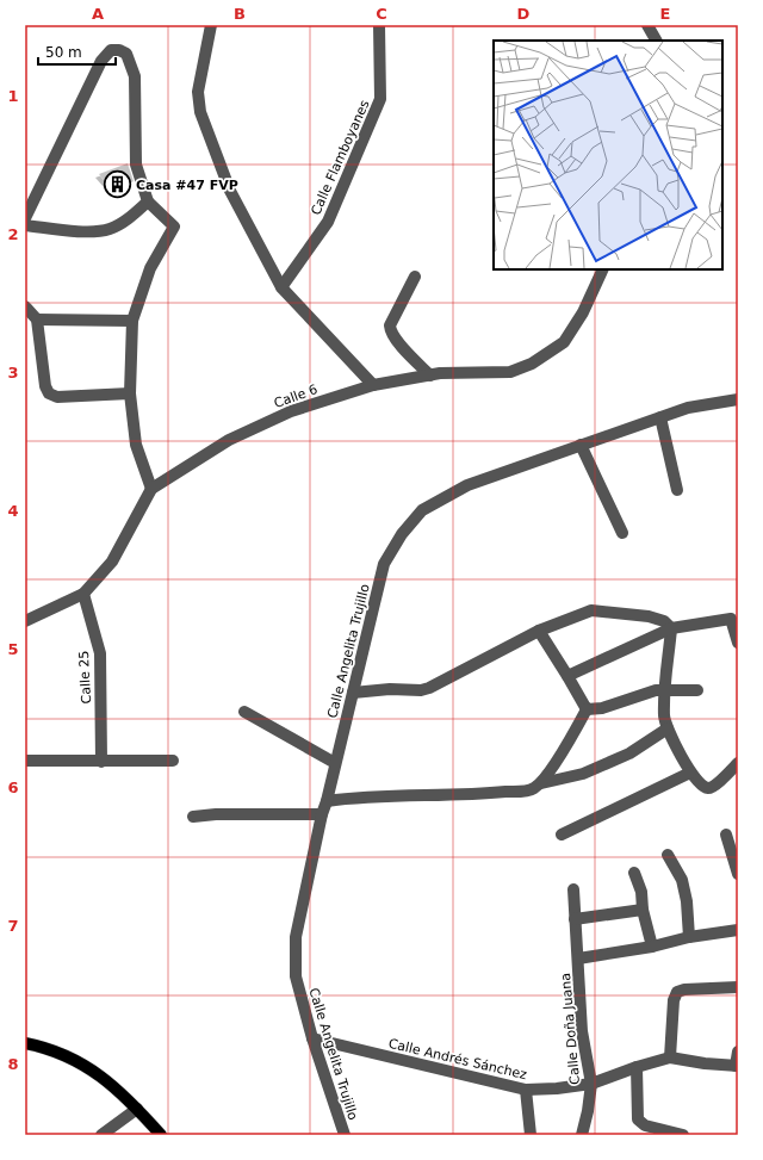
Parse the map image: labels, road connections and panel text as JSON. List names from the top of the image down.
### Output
{
  "streets": {
    "street": [
      "Calle Flamboyanes",
      "Calle 6",
      "Calle Angelita Trujillo",
      "Calle 25",
      "Calle Doña Juana",
      "Calle Andrés Sánchez"
    ]
  },
  "crossings": [
    ["Calle 6", "Calle 25"],
    ["Calle Angelita Trujillo", "Calle Andrés Sánchez"],
    ["Calle Doña Juana", "Calle Andrés Sánchez"]
  ],
  "places": {
    "building": ["Casa #47 FVP"]
  },
  "scale_bar": "50 m",
  "grid": {
    "columns": [
      "A",
      "B",
      "C",
      "D",
      "E"
    ],
    "rows": [
      "1",
      "2",
      "3",
      "4",
      "5",
      "6",
      "7",
      "8"
    ]
  }
}
